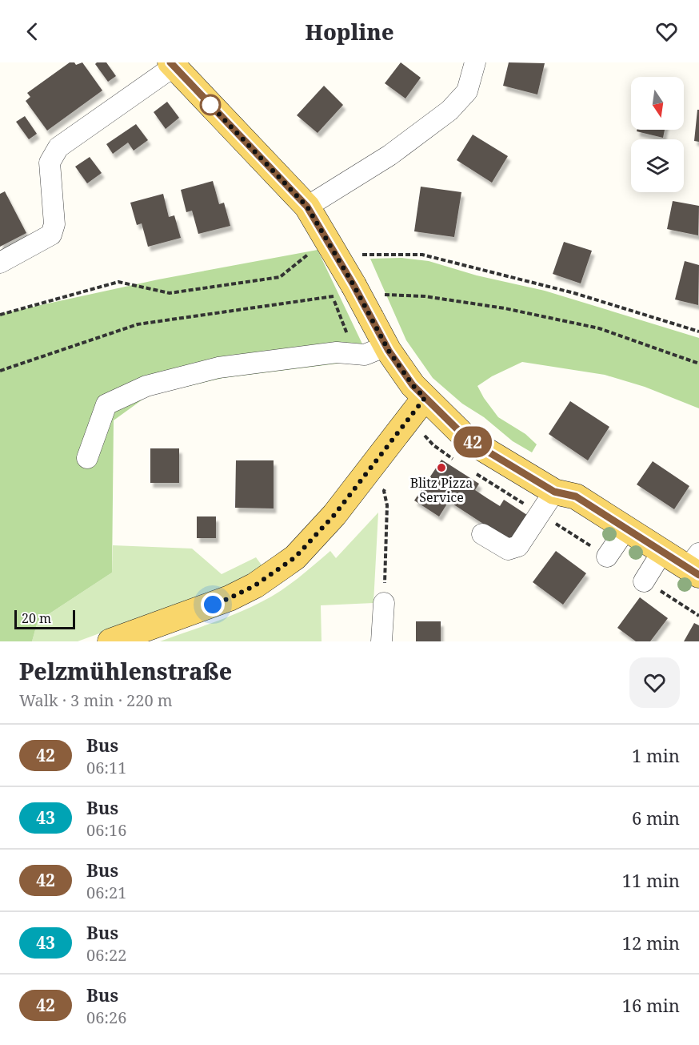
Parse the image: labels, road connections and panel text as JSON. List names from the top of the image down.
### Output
{
  "places": ["Blitz Pizza Service"],
  "lines": ["bus line 42"],
  "scale_bar": "20 m",
  "north": "bottom",
  "page": {
    "header": "Hopline",
    "on_map": "42",
    "scale": "20 m",
    "heading": ["Pelzmühlenstraße", "Walk · 3 min · 220 m"],
    "list": [
      {
        "mark": "42",
        "name": "Bus",
        "note": "06:11",
        "value": "1 min"
      },
      {
        "mark": "43",
        "name": "Bus",
        "note": "06:16",
        "value": "6 min"
      },
      {
        "mark": "42",
        "name": "Bus",
        "note": "06:21",
        "value": "11 min"
      },
      {
        "mark": "43",
        "name": "Bus",
        "note": "06:22",
        "value": "12 min"
      },
      {
        "mark": "42",
        "name": "Bus",
        "note": "06:26",
        "value": "16 min"
      }
    ]
  }
}
